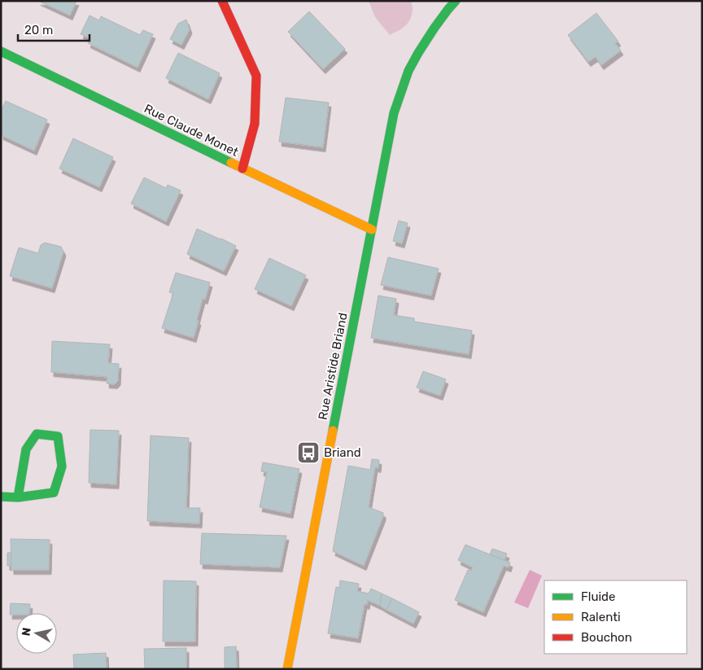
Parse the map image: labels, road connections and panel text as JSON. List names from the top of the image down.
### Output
{
  "streets": {
    "street": ["Rue Claude Monet", "Rue Aristide Briand"]
  },
  "crossings": [
    ["Rue Claude Monet", "Rue Aristide Briand"]
  ],
  "places": {
    "bus stop": ["Briand"]
  },
  "legend": ["Fluide", "Ralenti", "Bouchon"],
  "scale_bar": "20 m",
  "north": "left"
}
